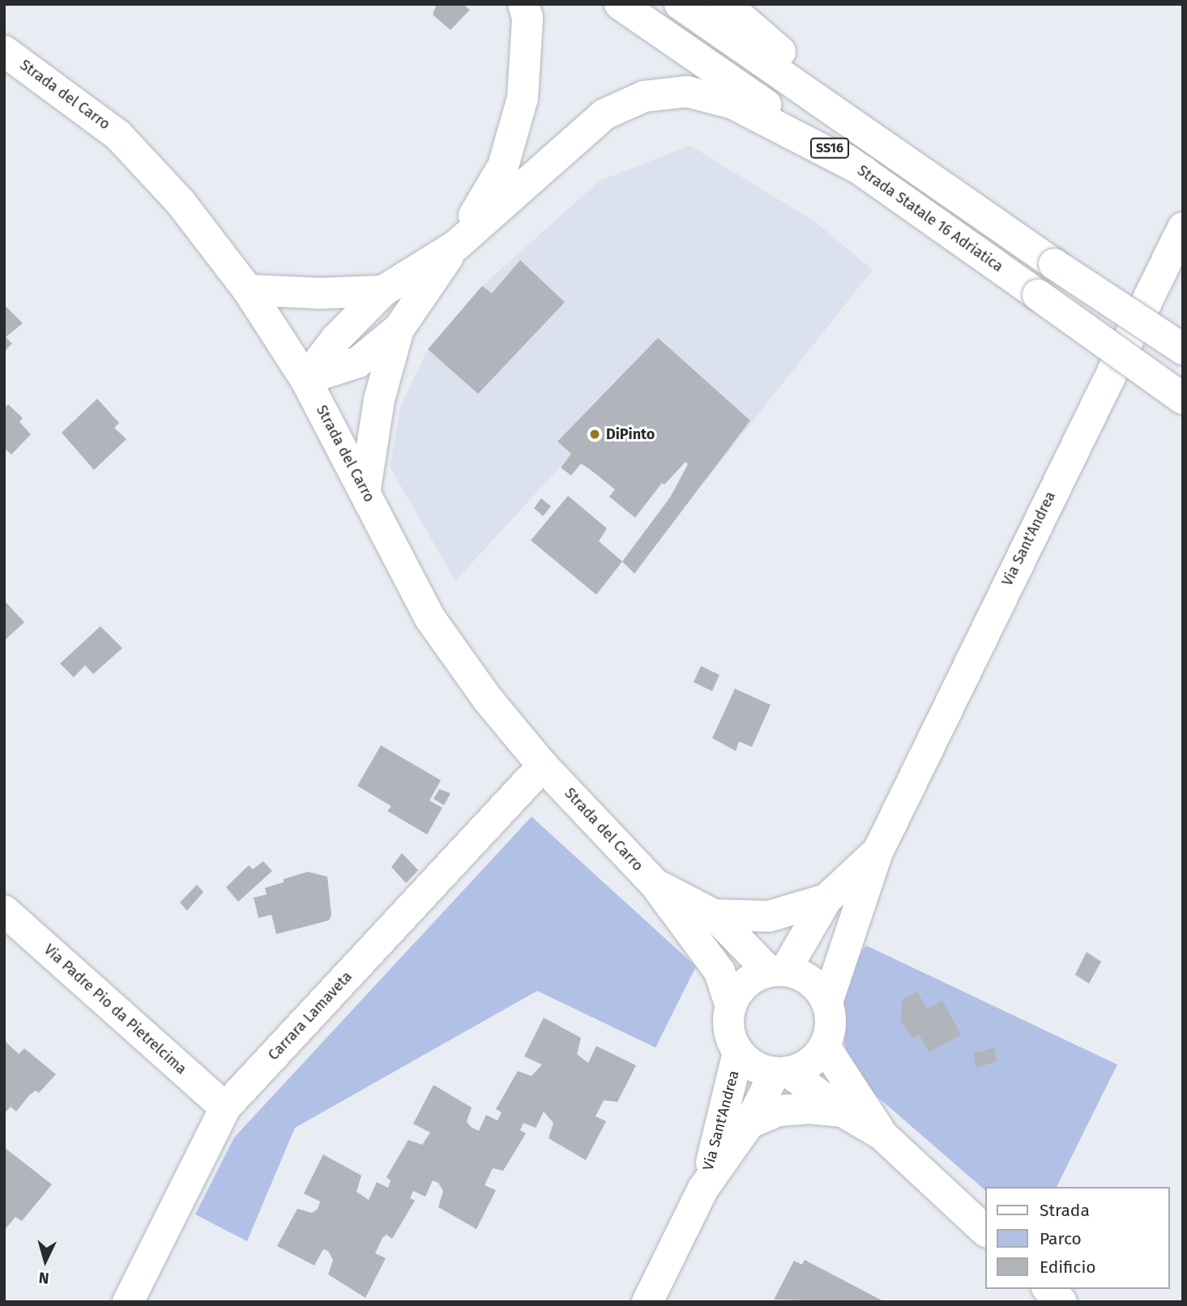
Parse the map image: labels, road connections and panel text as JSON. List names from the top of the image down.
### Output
{
  "streets": {
    "main road": [
      "Strada del Carro",
      "SS16",
      "Strada Statale 16 Adriatica",
      "Via Sant'Andrea",
      "Via Padre Pio da Pietrelcima",
      "Carrara Lamaveta"
    ]
  },
  "crossings": [
    ["Strada del Carro", "Via Sant'Andrea"],
    ["Strada del Carro", "Carrara Lamaveta"],
    ["Via Padre Pio da Pietrelcima", "Carrara Lamaveta"]
  ],
  "places": ["DiPinto"],
  "legend": ["Strada", "Parco", "Edificio"],
  "north": "bottom"
}
